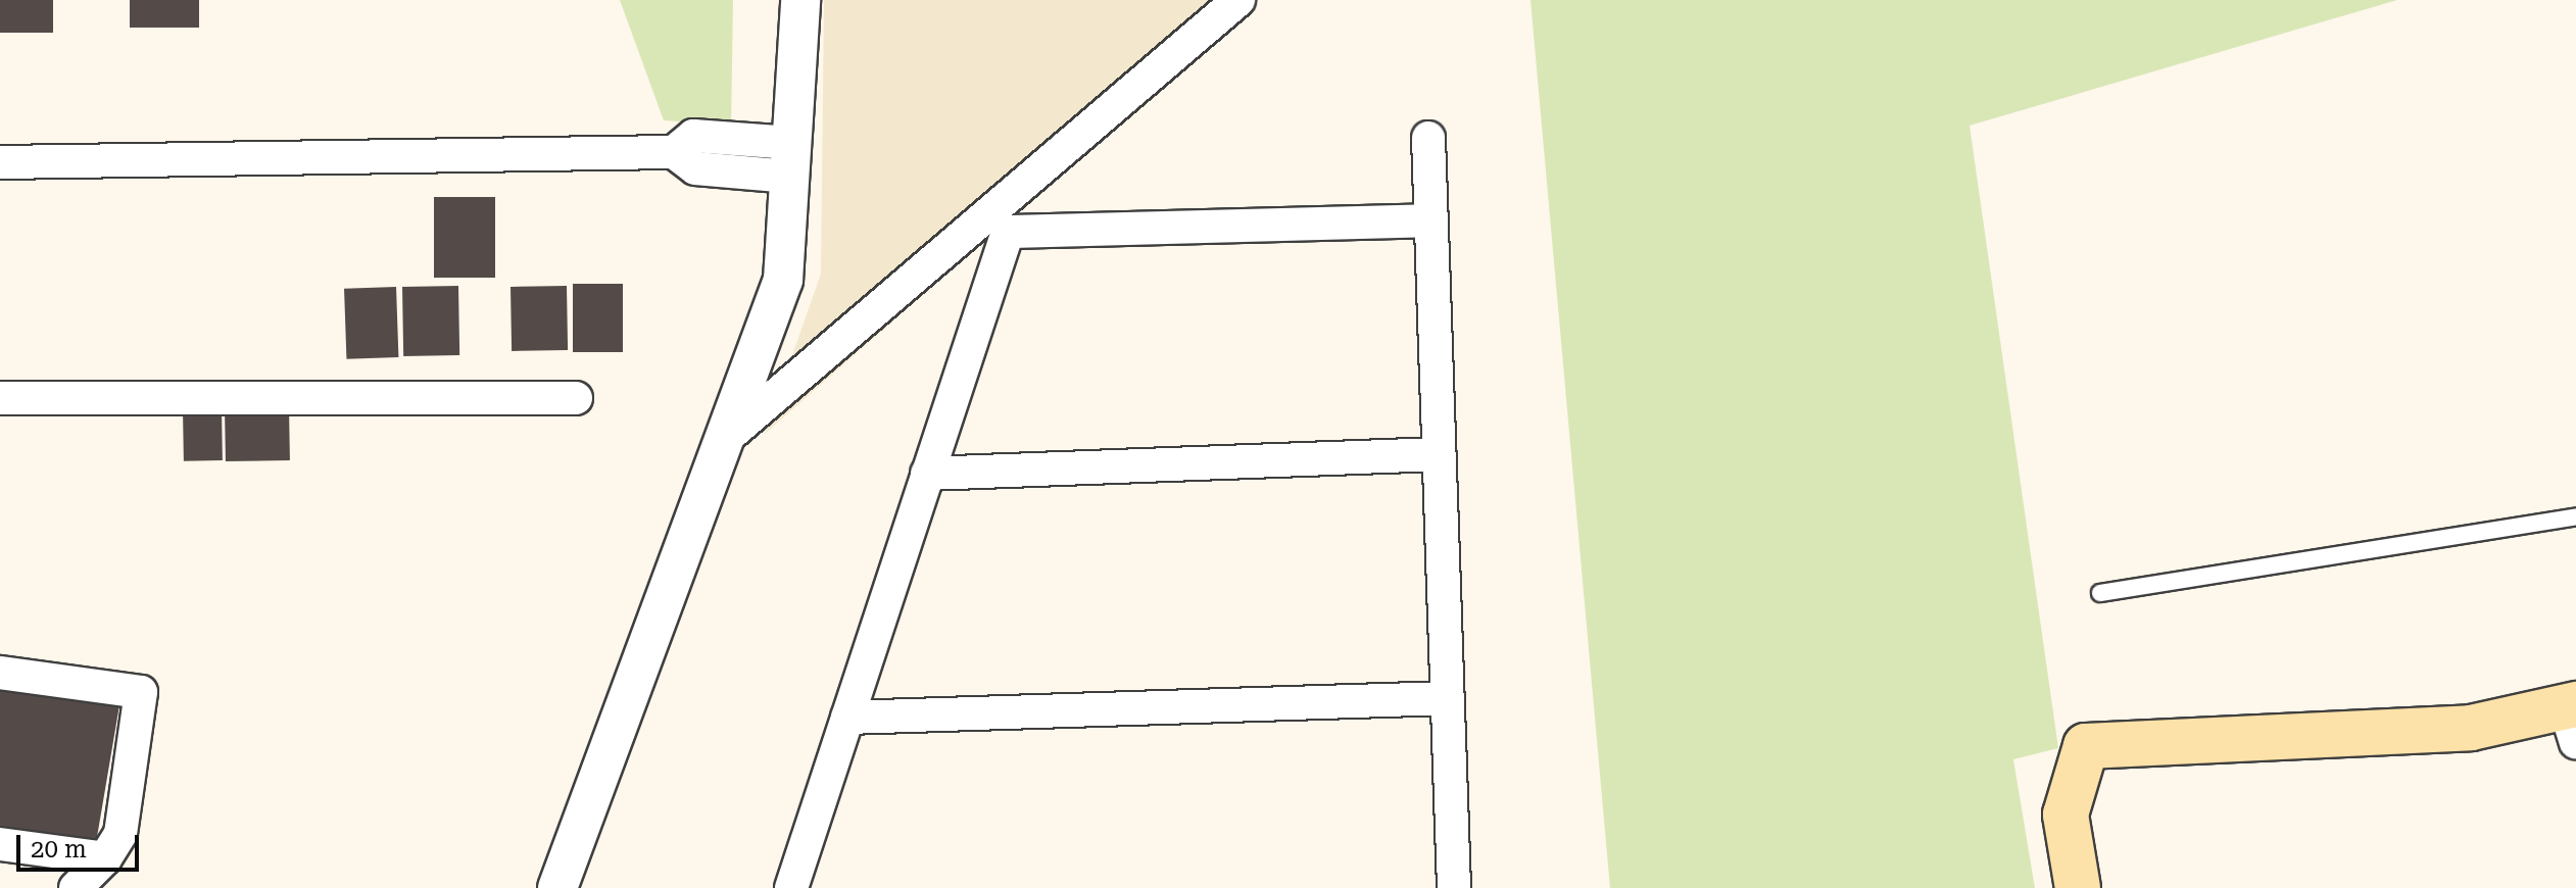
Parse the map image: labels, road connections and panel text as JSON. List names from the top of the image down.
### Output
{
  "scale_bar": "20 m"
}
